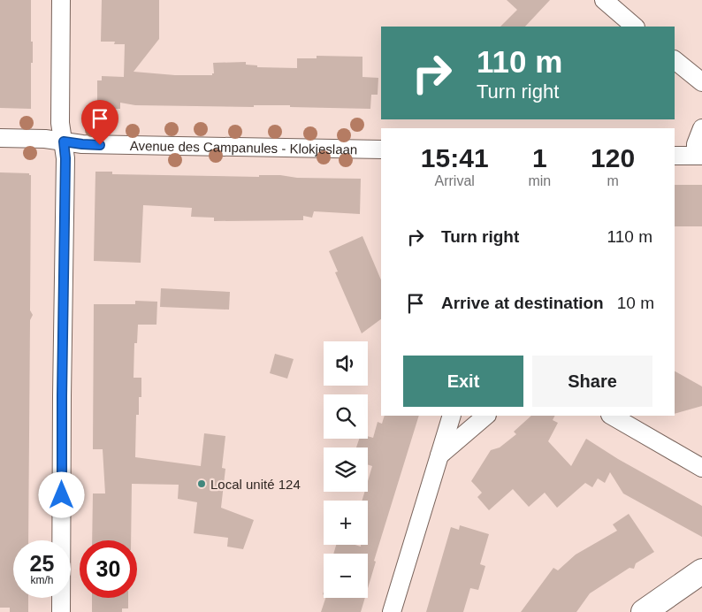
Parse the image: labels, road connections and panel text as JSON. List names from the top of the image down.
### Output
{
  "streets": {
    "street": ["Avenue des Campanules - Klokjeslaan"]
  },
  "places": ["Local unité 124"],
  "page": {
    "turn": ["110 m", "Turn right"],
    "eta": [
      "15:41",
      "Arrival",
      "1",
      "min",
      "120",
      "m"
    ],
    "list": [
      {
        "name": "Turn right",
        "value": "110 m"
      },
      {
        "name": "Arrive at destination",
        "value": "10 m"
      }
    ],
    "map_buttons": ["+", "−"],
    "buttons": ["Exit", "Share"],
    "speed": "25 km/h",
    "limit": "30"
  }
}
